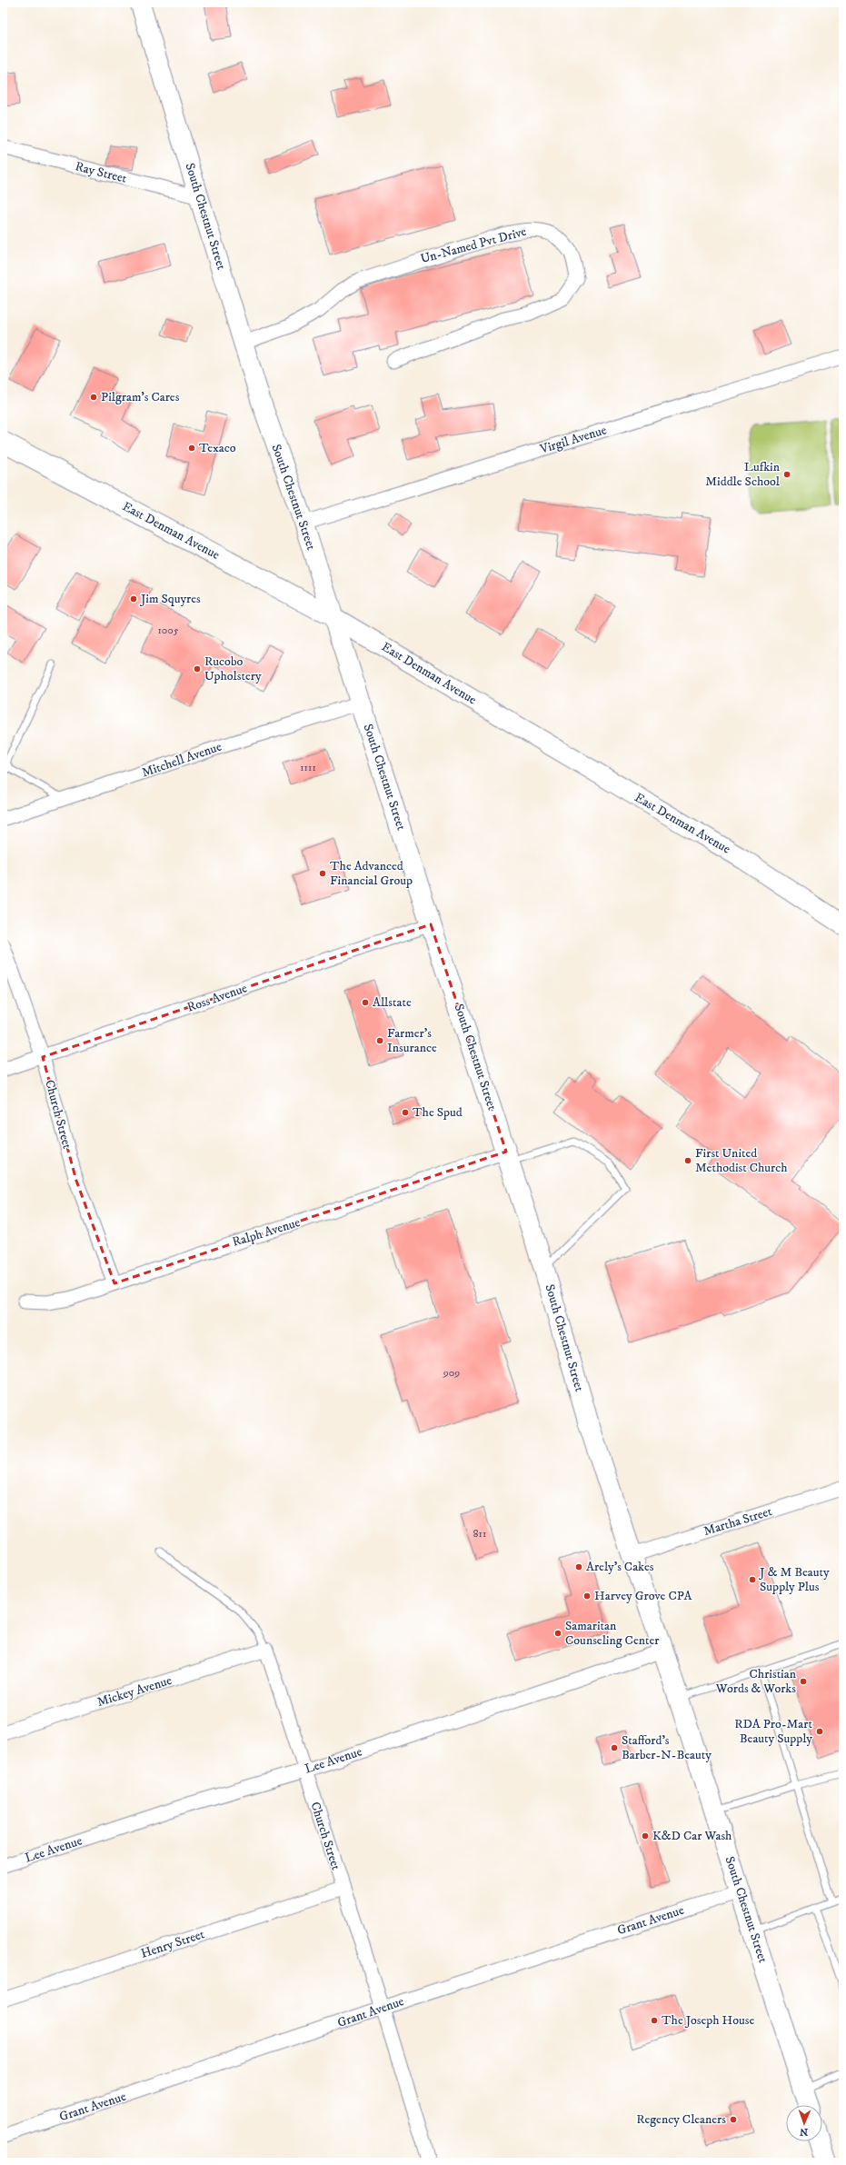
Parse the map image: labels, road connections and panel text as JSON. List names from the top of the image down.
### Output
{
  "streets": {
    "main road": ["South Chestnut Street", "East Denman Avenue"],
    "street": [
      "Ray Street",
      "Un-Named Pvt Drive",
      "Virgil Avenue",
      "Mitchell Avenue",
      "Ross Avenue",
      "Church Street",
      "Ralph Avenue",
      "Martha Street",
      "Mickey Avenue",
      "Lee Avenue",
      "Grant Avenue",
      "Henry Street"
    ]
  },
  "crossings": [
    ["Ray Street", "South Chestnut Street"],
    ["South Chestnut Street", "Un-Named Pvt Drive"],
    ["South Chestnut Street", "Virgil Avenue"],
    ["South Chestnut Street", "East Denman Avenue"],
    ["South Chestnut Street", "Mitchell Avenue"],
    ["South Chestnut Street", "Ross Avenue"],
    ["South Chestnut Street", "Ralph Avenue"],
    ["South Chestnut Street", "Martha Street"],
    ["South Chestnut Street", "Lee Avenue"],
    ["South Chestnut Street", "Grant Avenue"],
    ["Ross Avenue", "Church Street"],
    ["Church Street", "Ralph Avenue"],
    ["Church Street", "Mickey Avenue"],
    ["Church Street", "Lee Avenue"],
    ["Church Street", "Grant Avenue"],
    ["Church Street", "Henry Street"]
  ],
  "places": [
    "Pilgram's Cares",
    "Texaco",
    "Lufkin Middle School",
    "Jim Squyres",
    "Rucobo Upholstery",
    "The Advanced Financial Group",
    "Allstate",
    "Farmer's Insurance",
    "The Spud",
    "First United Methodist Church",
    "Arely's Cakes",
    "J & M Beauty Supply Plus",
    "Harvey Grove CPA",
    "Samaritan Counseling Center",
    "Christian Words & Works",
    "RDA Pro-Mart Beauty Supply",
    "Stafford's Barber-N-Beauty",
    "K&D Car Wash",
    "The Joseph House",
    "Regency Cleaners"
  ],
  "house_numbers": [
    "1005",
    "1111",
    "909",
    "811"
  ],
  "north": "bottom"
}
